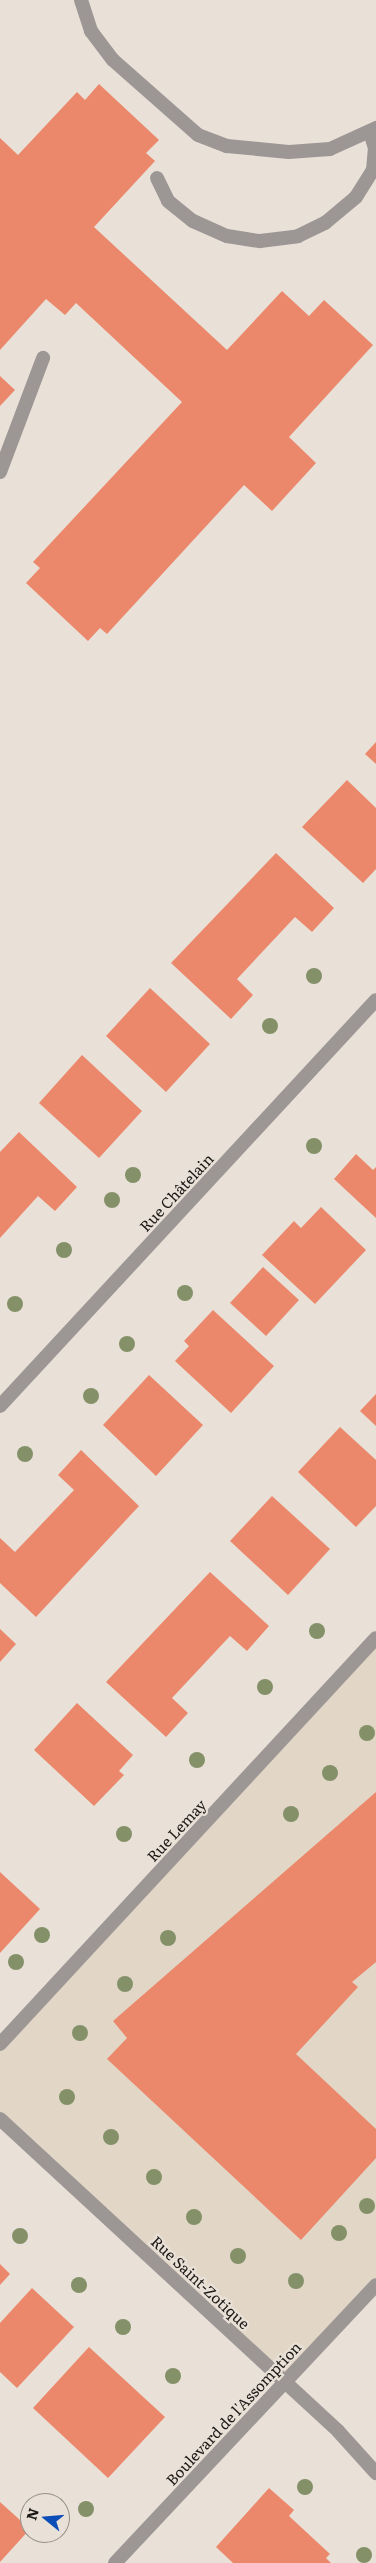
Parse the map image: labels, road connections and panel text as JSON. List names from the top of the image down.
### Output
{
  "streets": {
    "street": [
      "Rue Châtelain",
      "Rue Lemay",
      "Rue Saint-Zotique",
      "Boulevard de l'Assomption"
    ]
  },
  "crossings": [
    ["Rue Saint-Zotique", "Boulevard de l'Assomption"]
  ],
  "north": "left"
}
